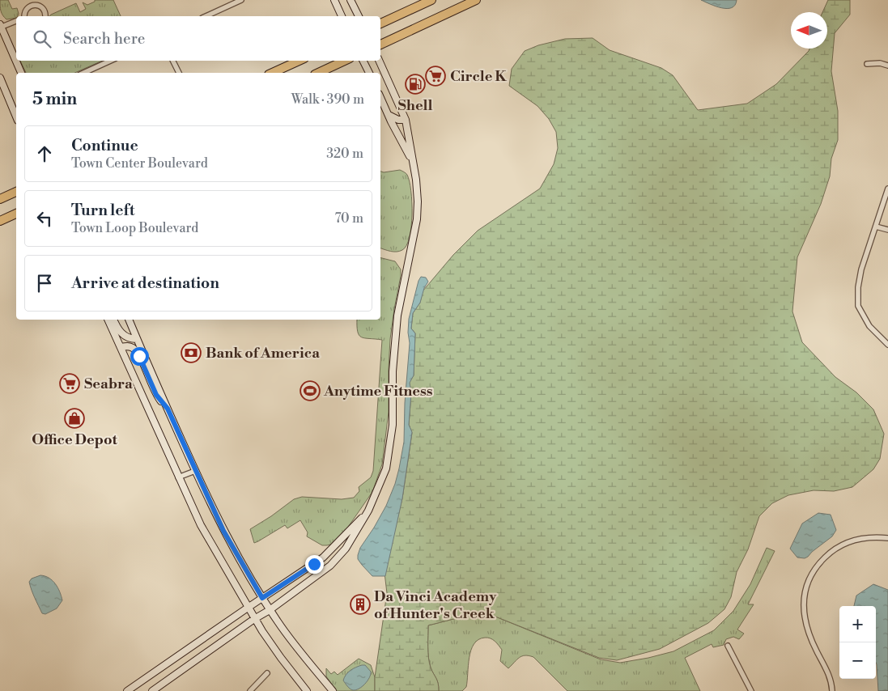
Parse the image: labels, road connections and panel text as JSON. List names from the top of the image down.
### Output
{
  "places": {
    "supermarket": ["Circle K", "Seabra"],
    "fuel station": ["Shell"],
    "bank": ["Bank of America"],
    "sports": ["Anytime Fitness"],
    "shop": ["Office Depot"],
    "building": ["Da Vinci Academy of Hunter's Creek"]
  },
  "north": "left",
  "page": {
    "search": "Search here",
    "heading": ["5 min", "Walk · 390 m"],
    "list": [
      ["Continue", "Town Center Boulevard", "320 m"],
      ["Turn left", "Town Loop Boulevard", "70 m"],
      "Arrive at destination"
    ],
    "map_buttons": ["+", "−"]
  }
}
